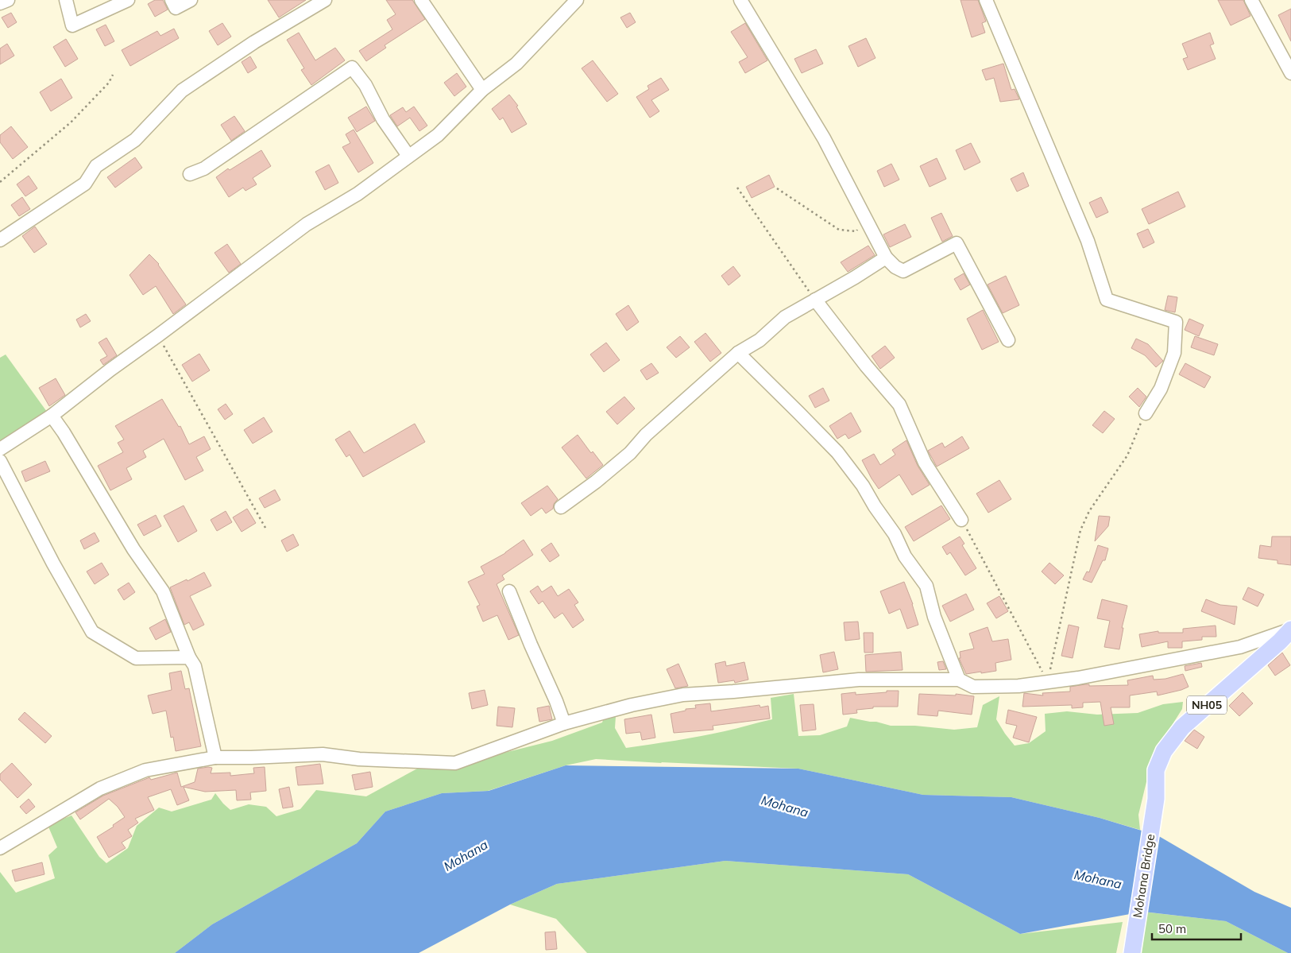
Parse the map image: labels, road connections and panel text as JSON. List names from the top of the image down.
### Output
{
  "streets": {
    "main road": ["NH05", "Mohana Bridge"]
  },
  "water": ["Mohana"],
  "scale_bar": "50 m"
}
